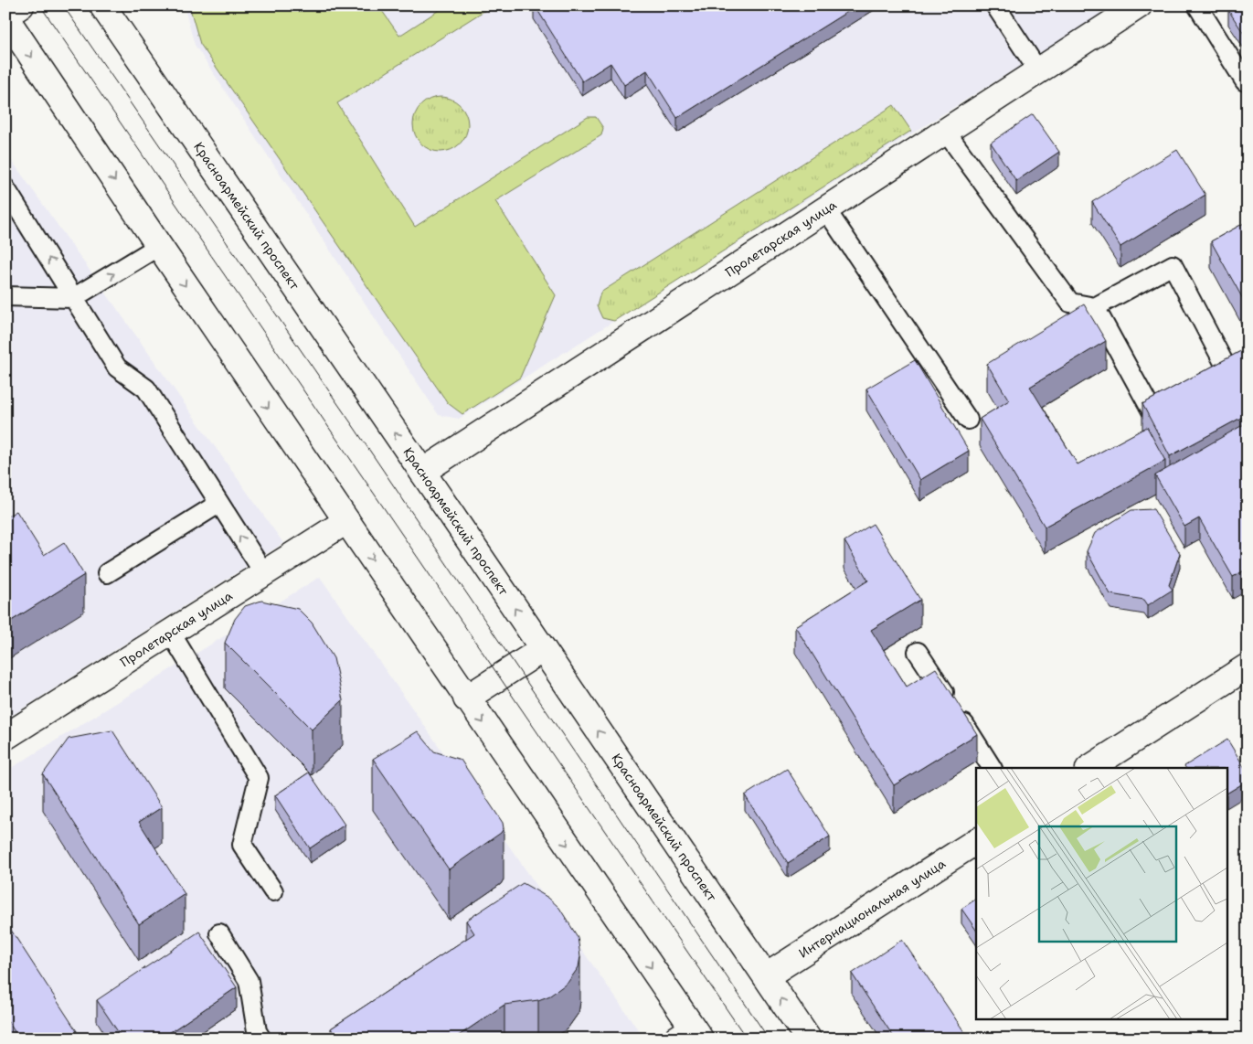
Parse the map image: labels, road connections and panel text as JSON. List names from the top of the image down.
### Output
{
  "streets": {
    "main road": ["Красноармейский проспект", "Пролетарская улица", "Интернациональная улица"]
  },
  "crossings": [
    ["Красноармейский проспект", "Пролетарская улица"],
    ["Красноармейский проспект", "Интернациональная улица"]
  ]
}
